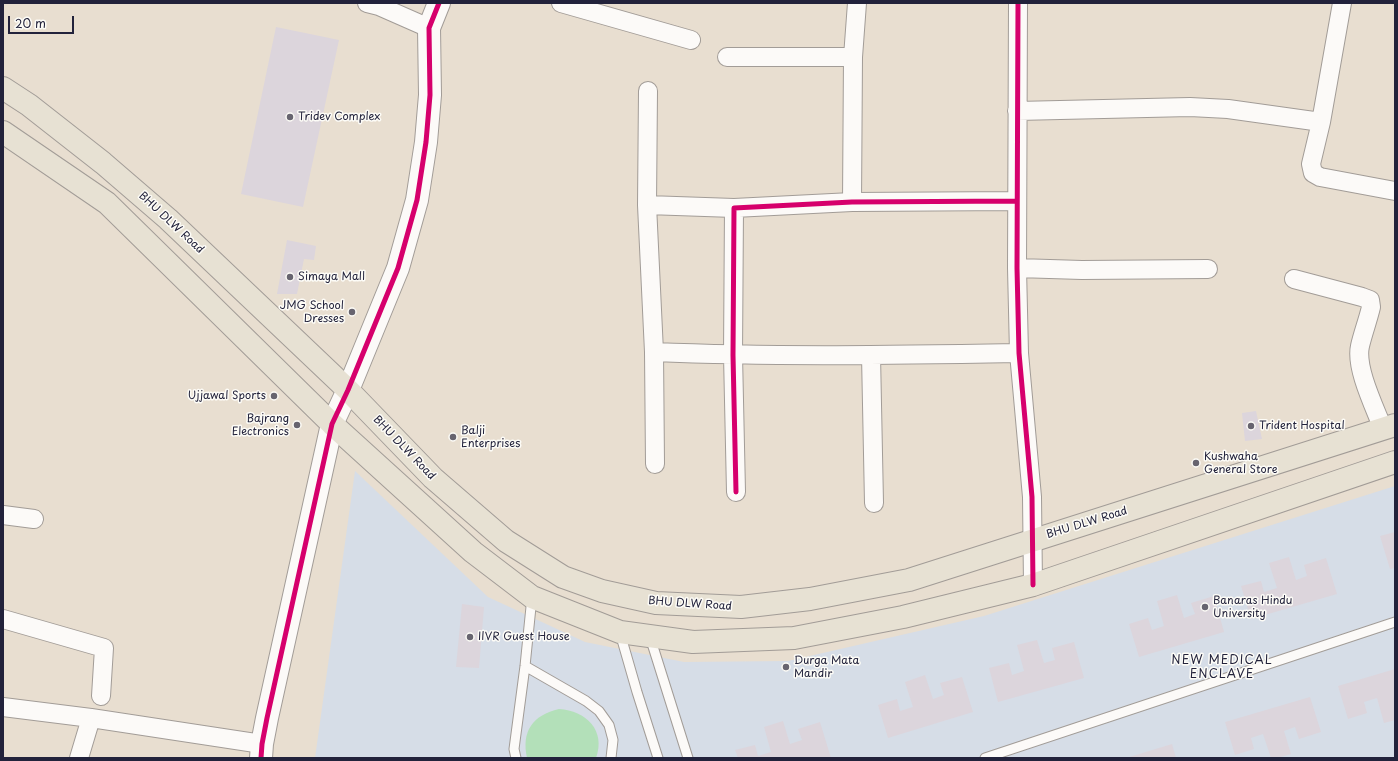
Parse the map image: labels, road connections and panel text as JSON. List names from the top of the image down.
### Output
{
  "streets": {
    "main road": ["BHU DLW Road"]
  },
  "districts": ["NEW MEDICAL ENCLAVE"],
  "places": [
    "Tridev Complex",
    "Simaya Mall",
    "JMG School Dresses",
    "Ujjawal Sports",
    "Bajrang Electronics",
    "Trident Hospital",
    "Balji Enterprises",
    "Kushwaha General Store",
    "Banaras Hindu University",
    "IIVR Guest House",
    "Durga Mata Mandir"
  ],
  "scale_bar": "20 m"
}
